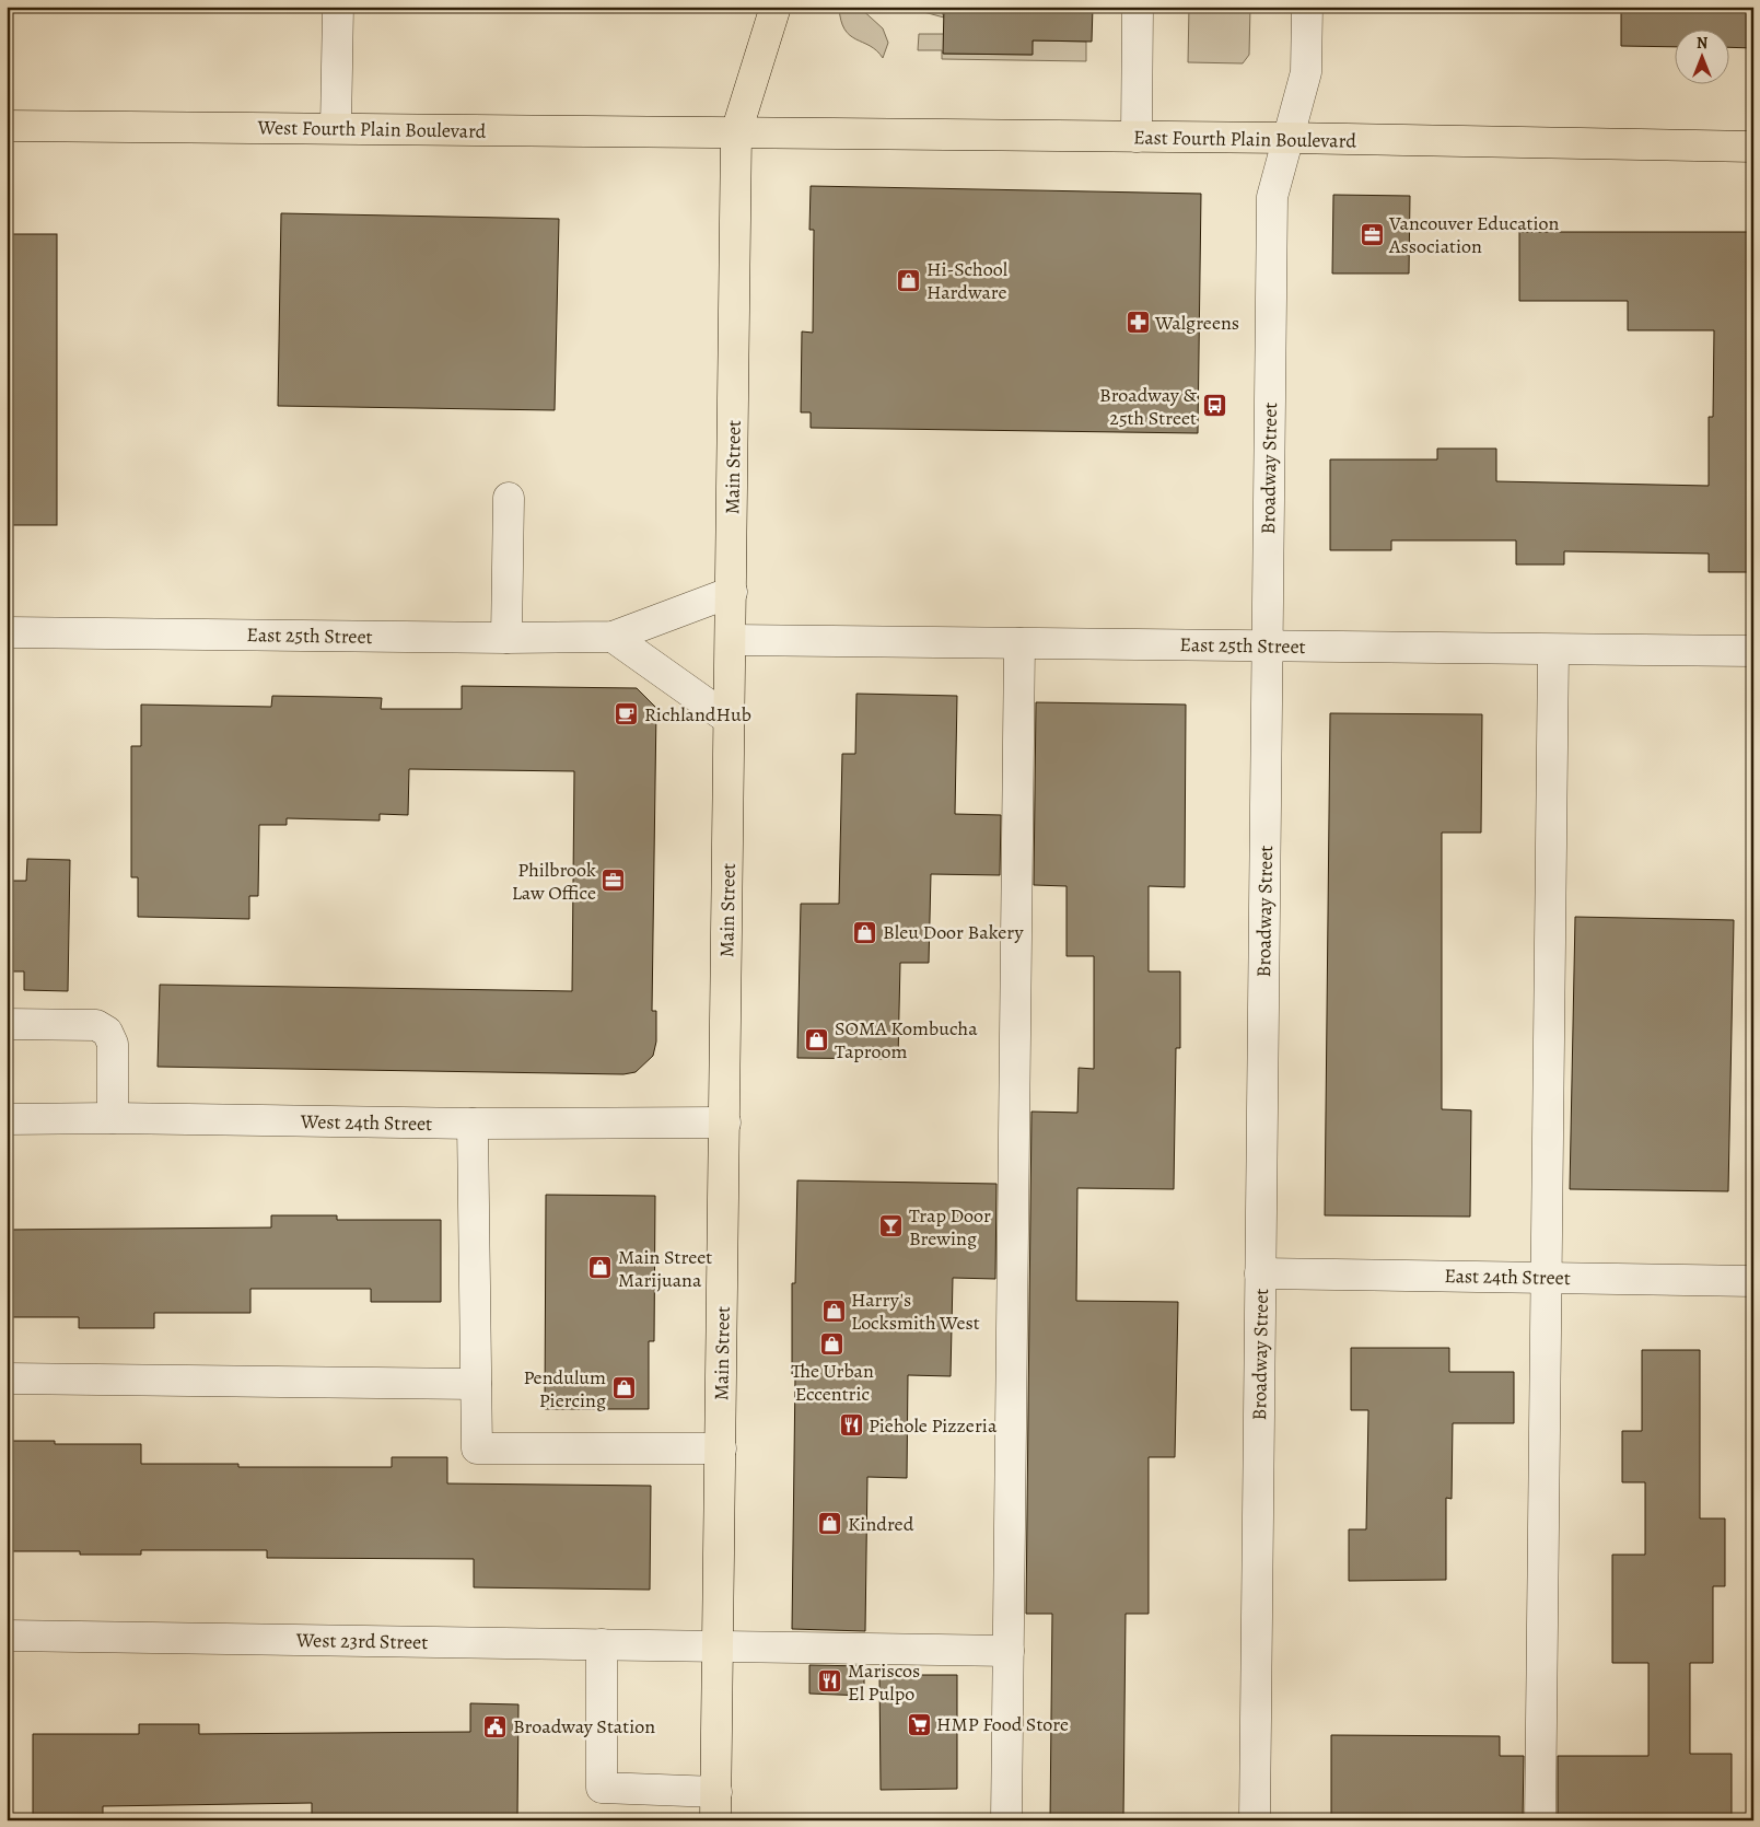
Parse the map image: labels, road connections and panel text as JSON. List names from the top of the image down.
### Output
{
  "streets": {
    "main road": ["West Fourth Plain Boulevard", "East Fourth Plain Boulevard", "Main Street"],
    "street": [
      "Broadway Street",
      "East 25th Street",
      "West 24th Street",
      "East 24th Street",
      "West 23rd Street"
    ]
  },
  "crossings": [
    ["West Fourth Plain Boulevard", "East Fourth Plain Boulevard"],
    ["West Fourth Plain Boulevard", "Main Street"],
    ["East Fourth Plain Boulevard", "Main Street"],
    ["East Fourth Plain Boulevard", "Broadway Street"],
    ["Main Street", "East 25th Street"],
    ["Main Street", "West 24th Street"],
    ["Main Street", "West 23rd Street"],
    ["Broadway Street", "East 25th Street"],
    ["Broadway Street", "East 24th Street"]
  ],
  "places": {
    "office": ["Vancouver Education Association", "Philbrook Law Office"],
    "shop": [
      "Hi-School Hardware",
      "Bleu Door Bakery",
      "SOMA Kombucha Taproom",
      "Main Street Marijuana",
      "Harry's Locksmith West",
      "The Urban Eccentric",
      "Pendulum Piercing",
      "Kindred"
    ],
    "pharmacy": ["Walgreens"],
    "bus stop": ["Broadway & 25th Street"],
    "cafe": ["RichlandHub"],
    "bar": ["Trap Door Brewing"],
    "restaurant": ["Piehole Pizzeria", "Mariscos El Pulpo"],
    "supermarket": ["HMP Food Store"],
    "public building": ["Broadway Station"]
  },
  "north": "top"
}
